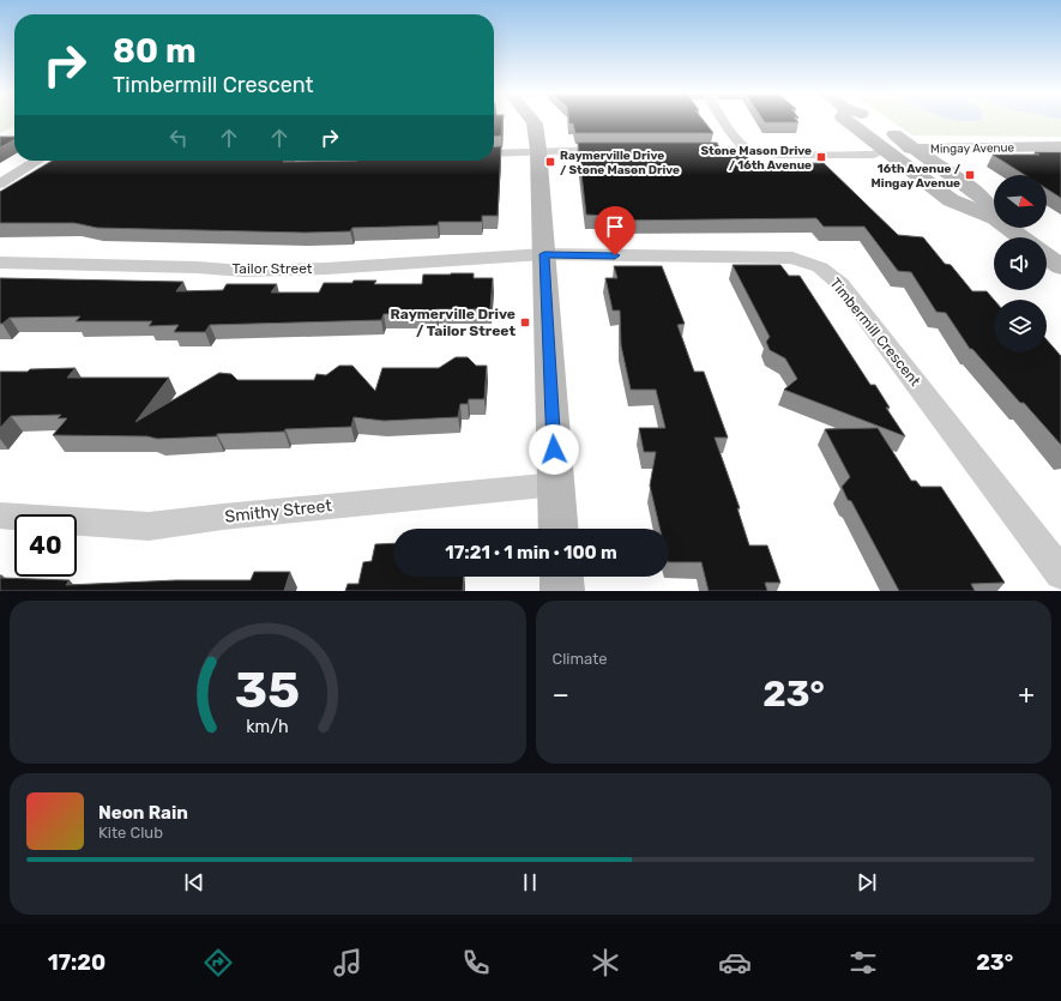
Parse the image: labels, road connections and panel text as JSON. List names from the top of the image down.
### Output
{
  "streets": {
    "street": [
      "Mingay Avenue",
      "Tailor Street",
      "Timbermill Crescent",
      "Smithy Street"
    ]
  },
  "crossings": [
    ["Tailor Street", "Timbermill Crescent"]
  ],
  "places": {
    "transit": [
      "Stone Mason Drive / 16th Avenue",
      "Raymerville Drive / Stone Mason Drive",
      "16th Avenue / Mingay Avenue",
      "Raymerville Drive / Tailor Street"
    ]
  },
  "north": "right",
  "page": {
    "turn": ["80 m", "Timbermill Crescent"],
    "limit": "40",
    "trip": "17:21 · 1 min · 100 m",
    "tile": "Climate",
    "heat": ["−", "23°", "+"],
    "song": ["Neon Rain", "Kite Club"],
    "tabs": ["17:20", "23°"],
    "gauge": ["35", "km/h"]
  }
}
